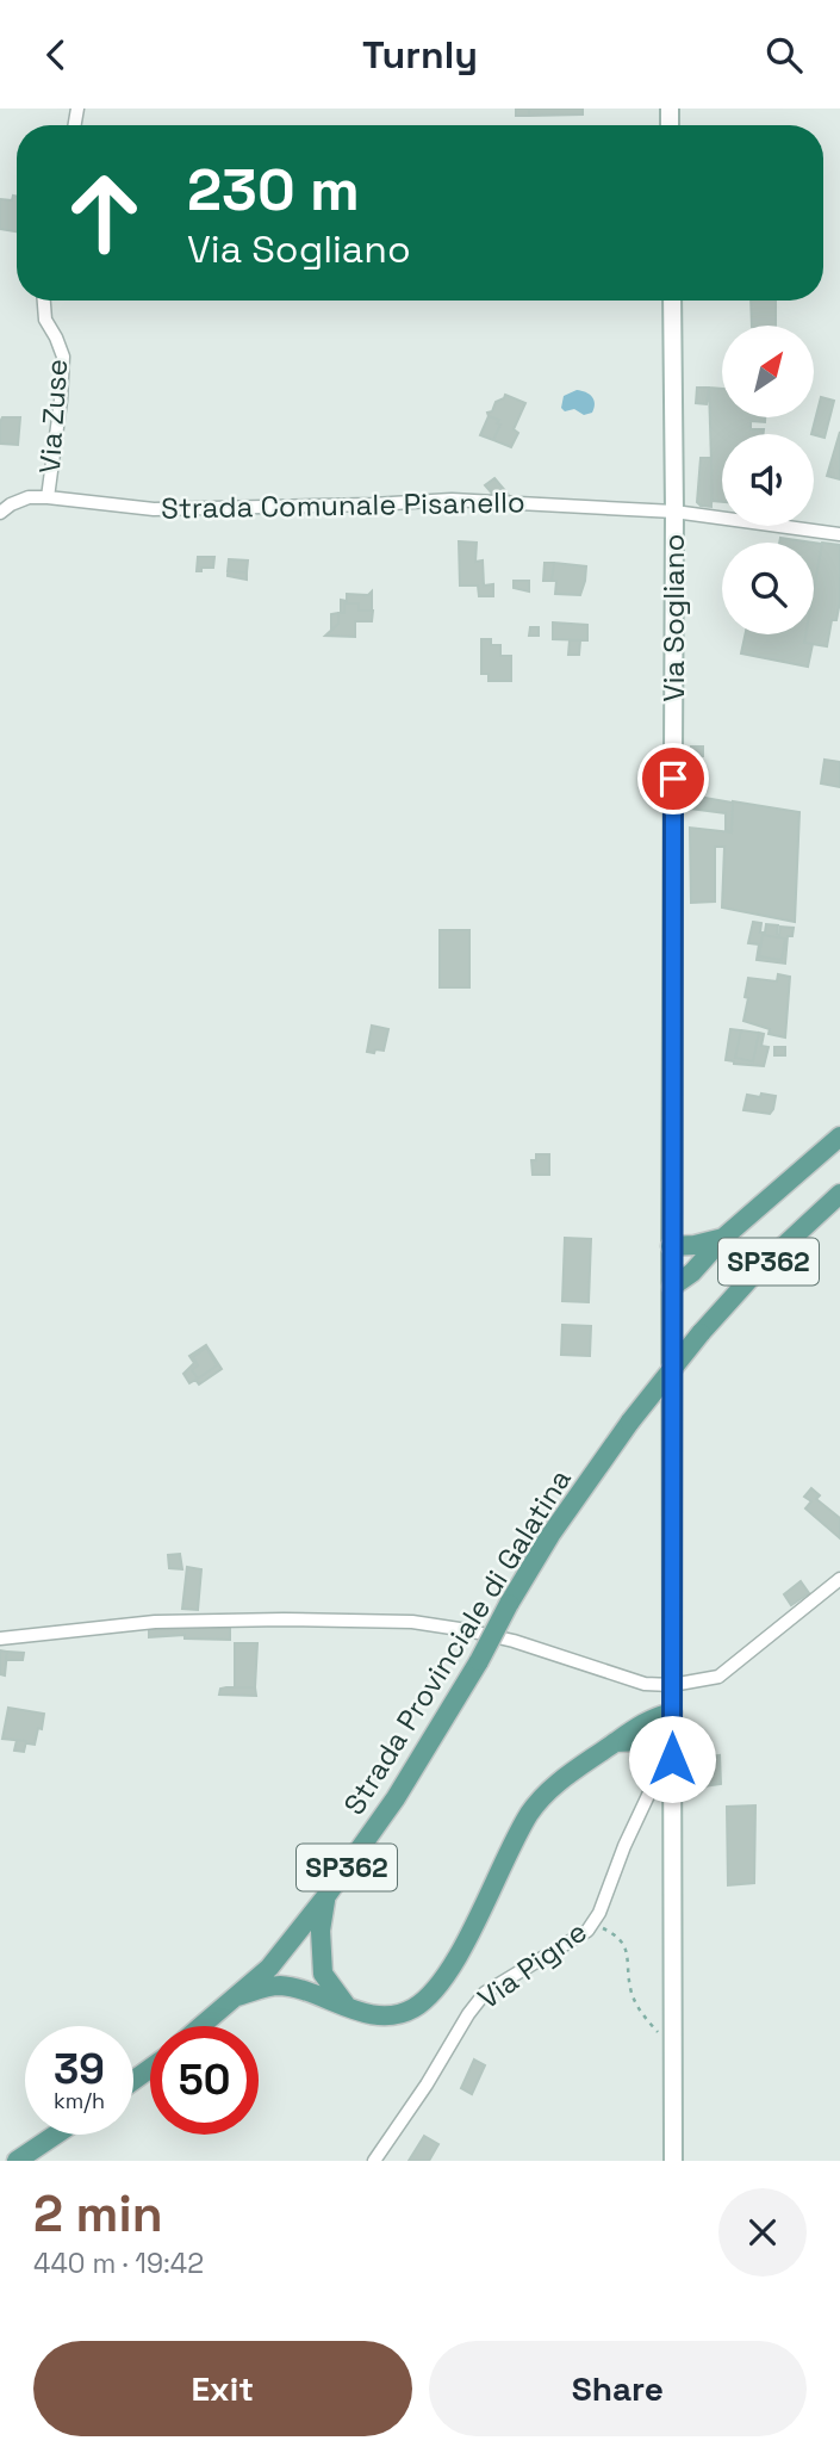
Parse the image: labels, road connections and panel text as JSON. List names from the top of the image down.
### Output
{
  "streets": {
    "main road": ["Via Sogliano", "SP362", "Strada Provinciale di Galatina"],
    "street": ["Via Zuse", "Strada Comunale Pisanello", "Via Pigne"]
  },
  "crossings": [
    ["Via Zuse", "Strada Comunale Pisanello"],
    ["Strada Comunale Pisanello", "Via Sogliano"]
  ],
  "north": "top right",
  "page": {
    "header": "Turnly",
    "turn": ["230 m", "Via Sogliano"],
    "speed": "39 km/h",
    "limit": "50",
    "heading": ["2 min", "440 m · 19:42"],
    "buttons": ["Exit", "Share"]
  }
}
